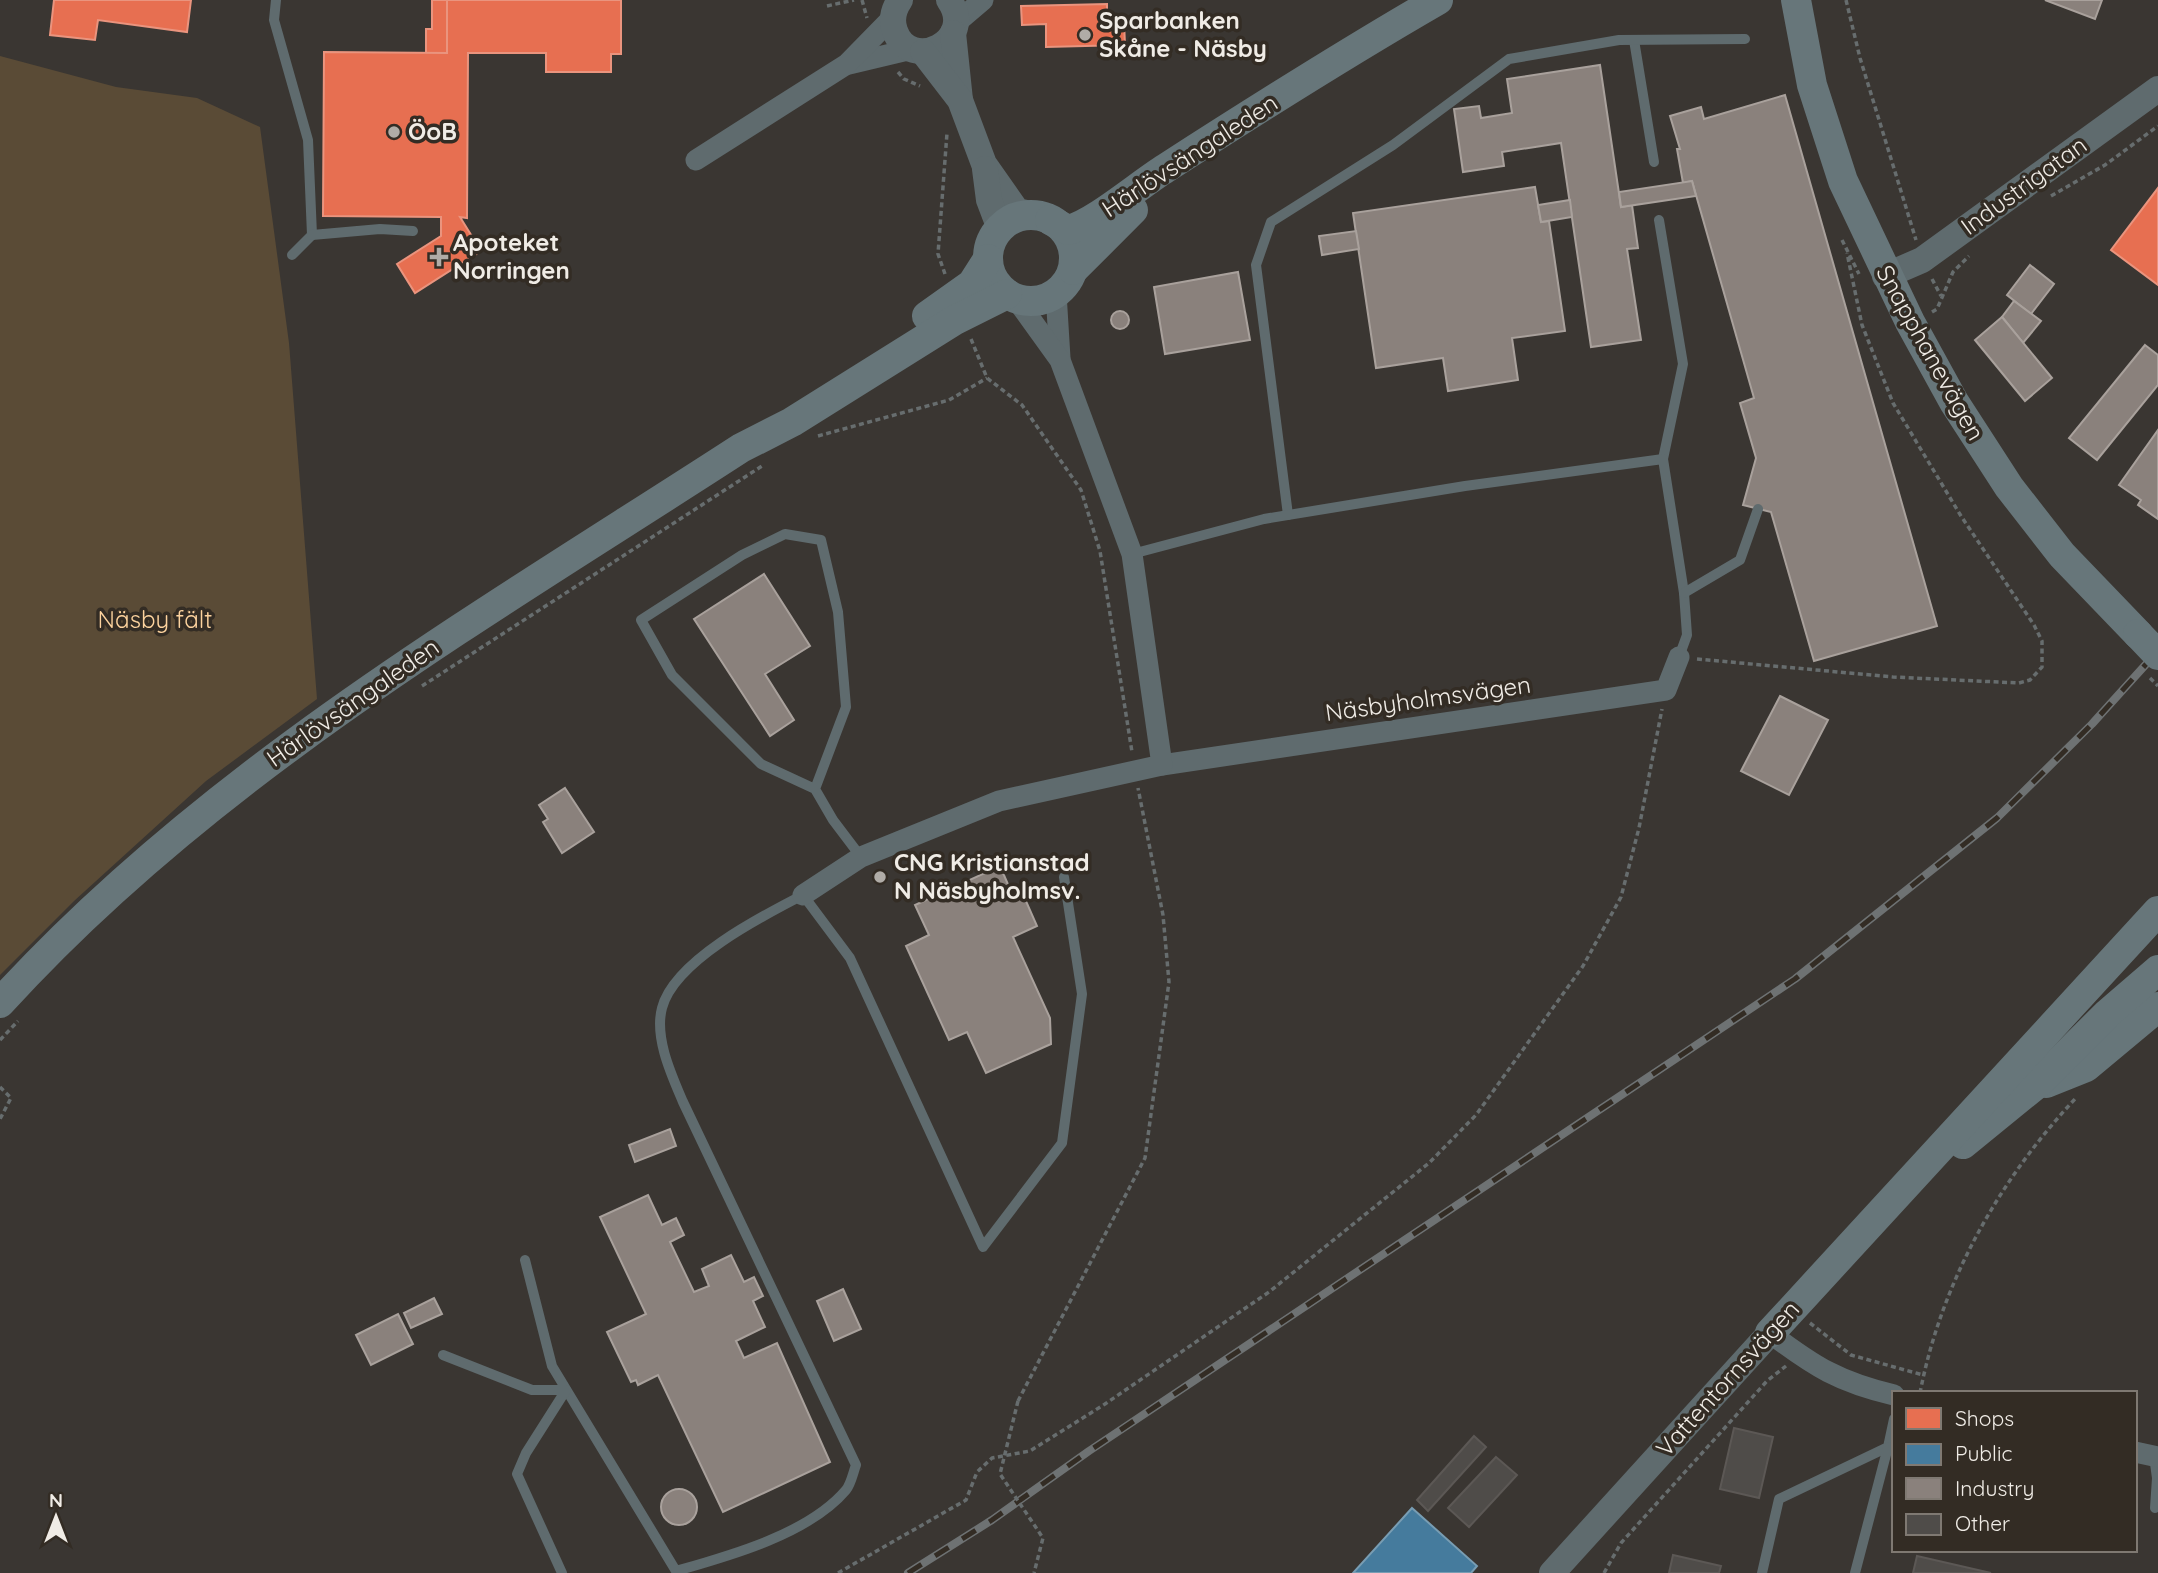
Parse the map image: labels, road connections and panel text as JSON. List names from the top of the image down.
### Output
{
  "streets": {
    "main road": ["Härlövsängaleden", "Snapphanevägen", "Vattentornsvägen"],
    "street": ["Industrigatan", "Näsbyholmsvägen"]
  },
  "crossings": [
    ["Industrigatan", "Snapphanevägen"]
  ],
  "parks": ["Näsby fält"],
  "places": {
    "other": ["Sparbanken Skåne - Näsby", "ÖoB", "CNG Kristianstad N Näsbyholmsv."],
    "health": ["Apoteket Norringen"]
  },
  "legend": [
    "Shops",
    "Public",
    "Industry",
    "Other"
  ],
  "north": "top"
}
